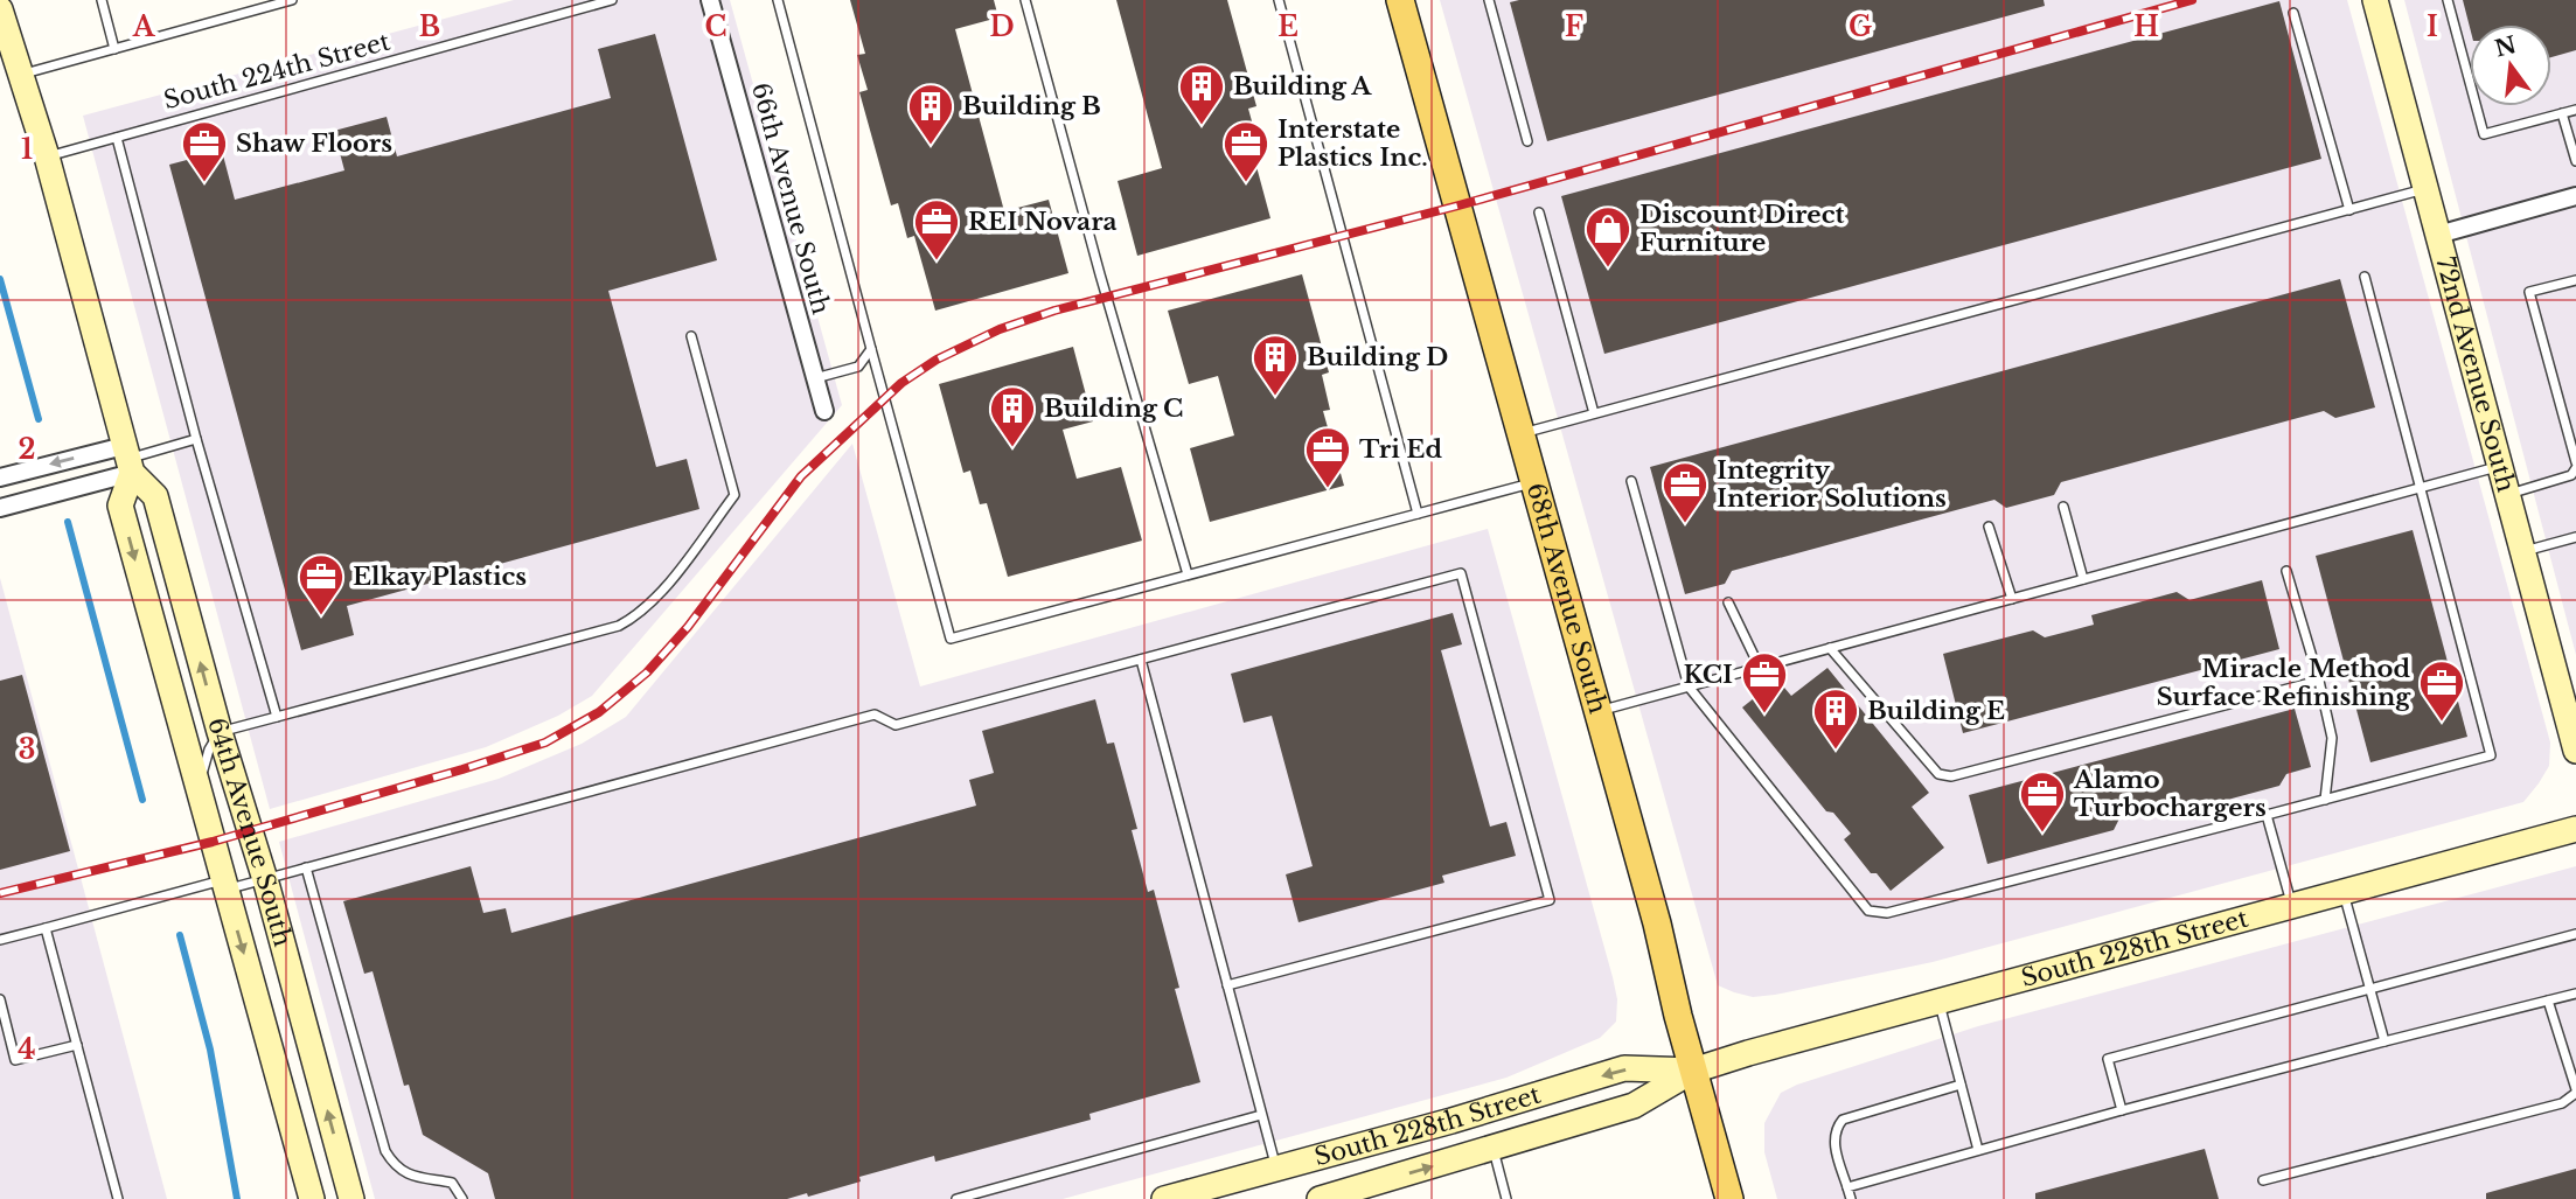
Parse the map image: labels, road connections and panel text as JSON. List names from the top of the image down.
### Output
{
  "streets": {
    "main road": ["68th Avenue South"],
    "street": [
      "66th Avenue South",
      "72nd Avenue South",
      "64th Avenue South",
      "South 228th Street"
    ],
    "lane": ["South 224th Street"]
  },
  "crossings": [
    ["South 224th Street", "64th Avenue South"],
    ["68th Avenue South", "South 228th Street"]
  ],
  "places": {
    "building": [
      "Building A",
      "Building B",
      "Building D",
      "Building C",
      "Building E"
    ],
    "office": [
      "Shaw Floors",
      "Interstate Plastics Inc.",
      "REI Novara",
      "Tri Ed",
      "Integrity Interior Solutions",
      "Elkay Plastics",
      "KCI",
      "Miracle Method Surface Refinishing",
      "Alamo Turbochargers"
    ],
    "shop": ["Discount Direct Furniture"]
  },
  "north": "top",
  "grid": {
    "columns": [
      "A",
      "B",
      "C",
      "D",
      "E",
      "F",
      "G",
      "H",
      "I"
    ],
    "rows": [
      "1",
      "2",
      "3",
      "4"
    ]
  }
}
